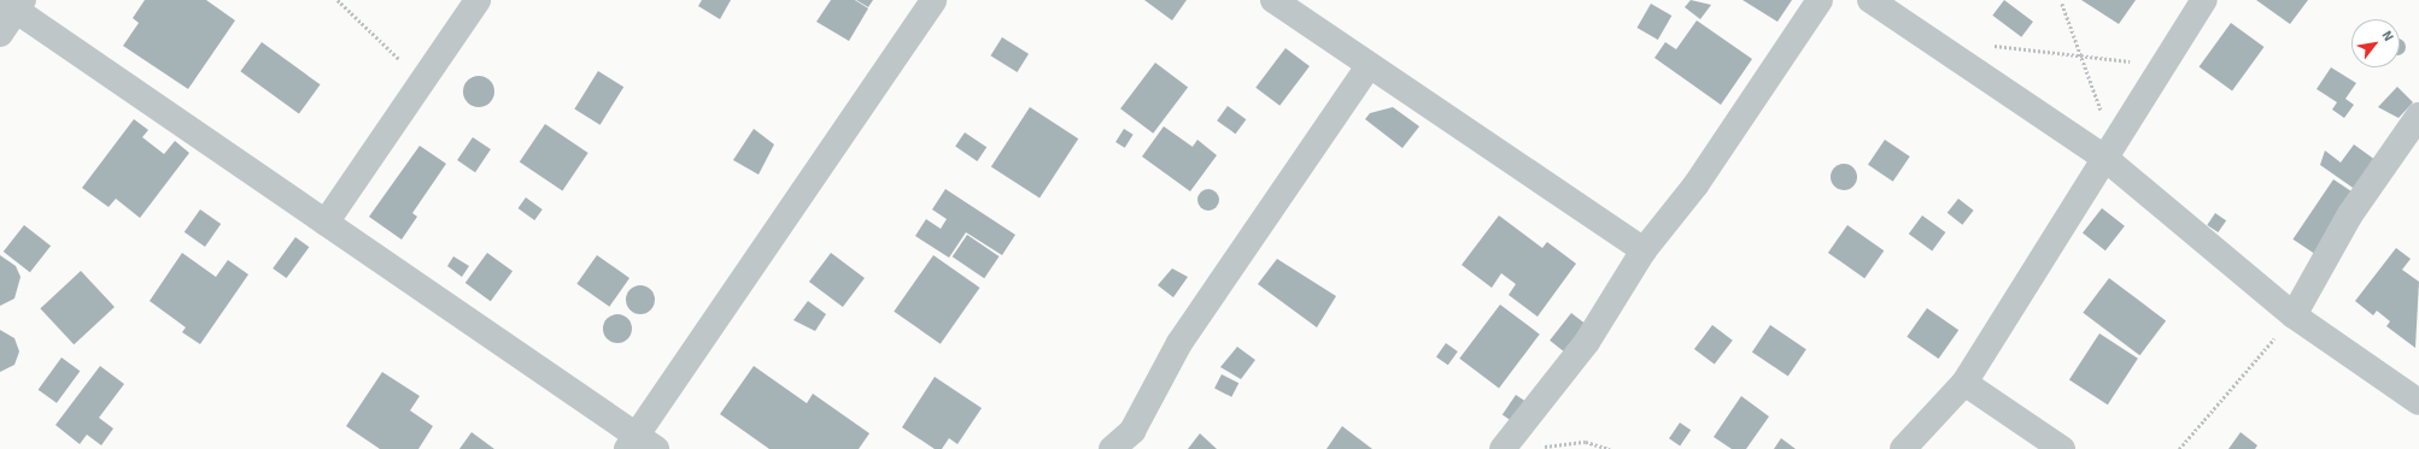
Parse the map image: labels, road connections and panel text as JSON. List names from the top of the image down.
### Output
{
  "north": "top right"
}
